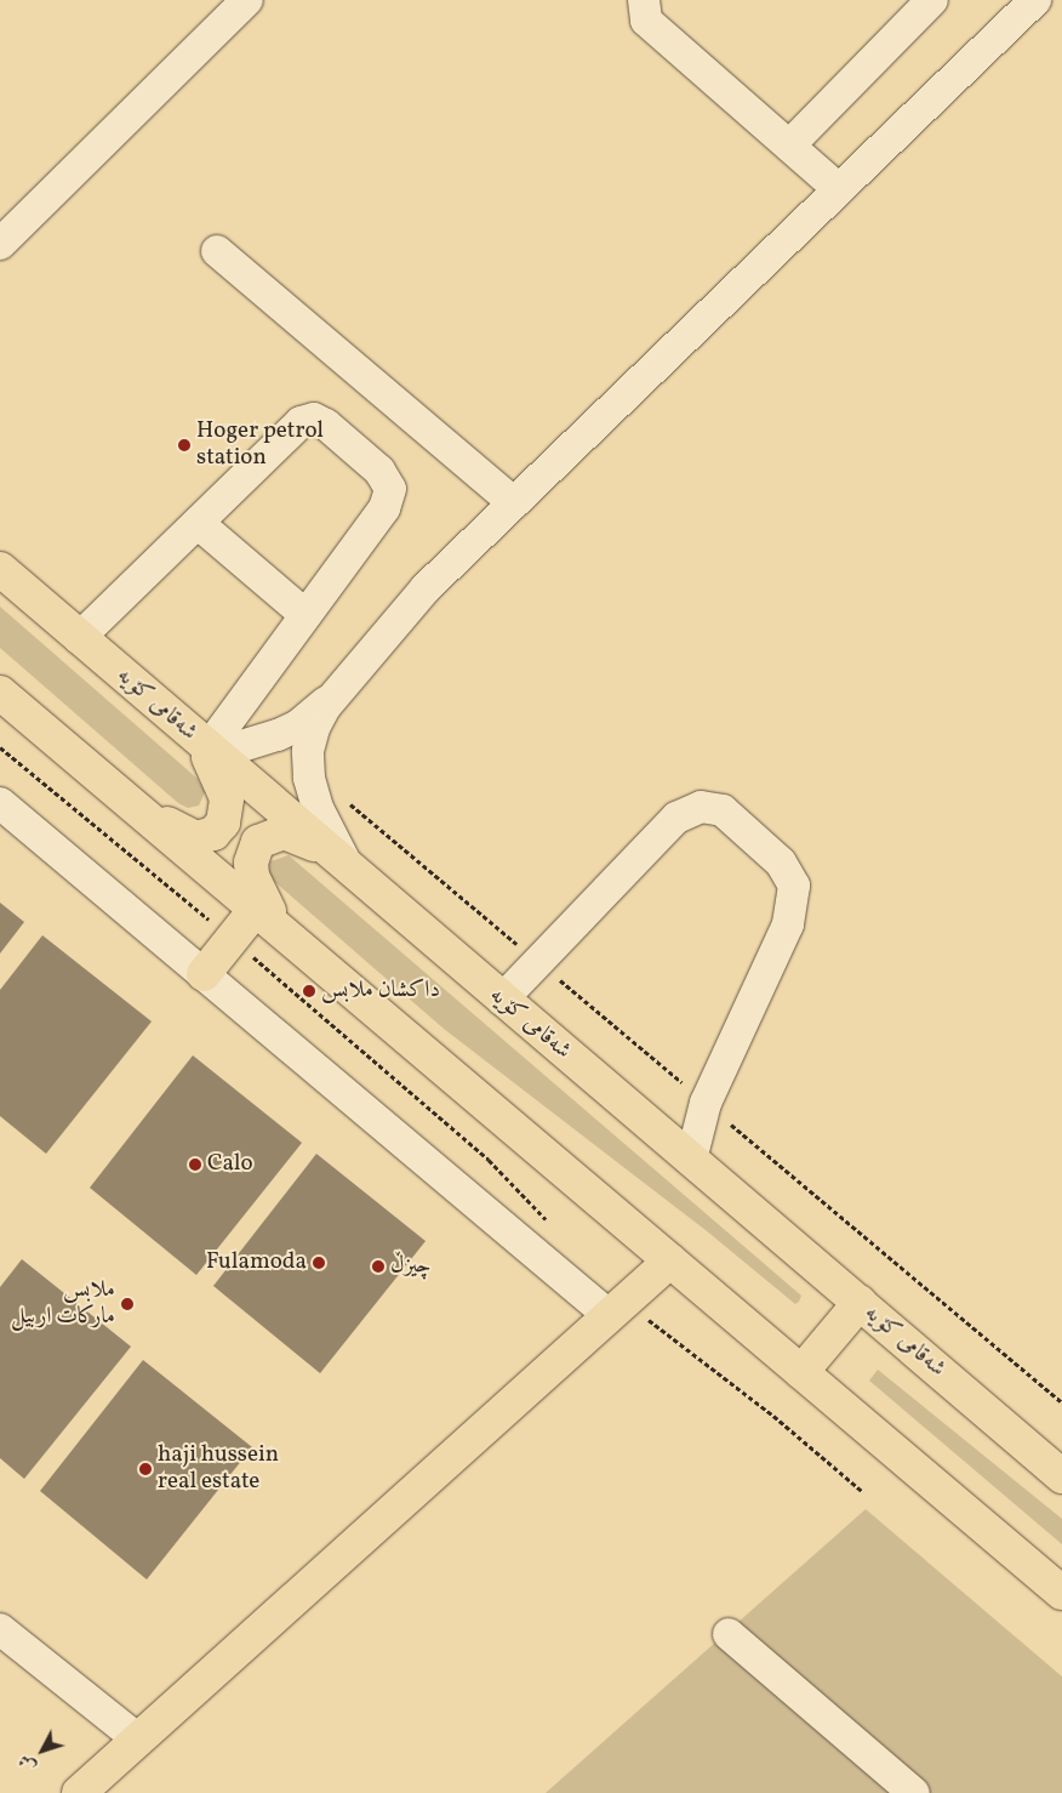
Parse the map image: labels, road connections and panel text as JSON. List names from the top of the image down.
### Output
{
  "streets": {
    "main road": ["شەقامی کۆیە"]
  },
  "places": [
    "Hoger petrol station",
    "داكشان ملابس",
    "Calo",
    "Fulamoda",
    "چیزڵ",
    "ملابس ماركات اربيل",
    "haji hussein real estate"
  ],
  "north": "bottom left"
}
